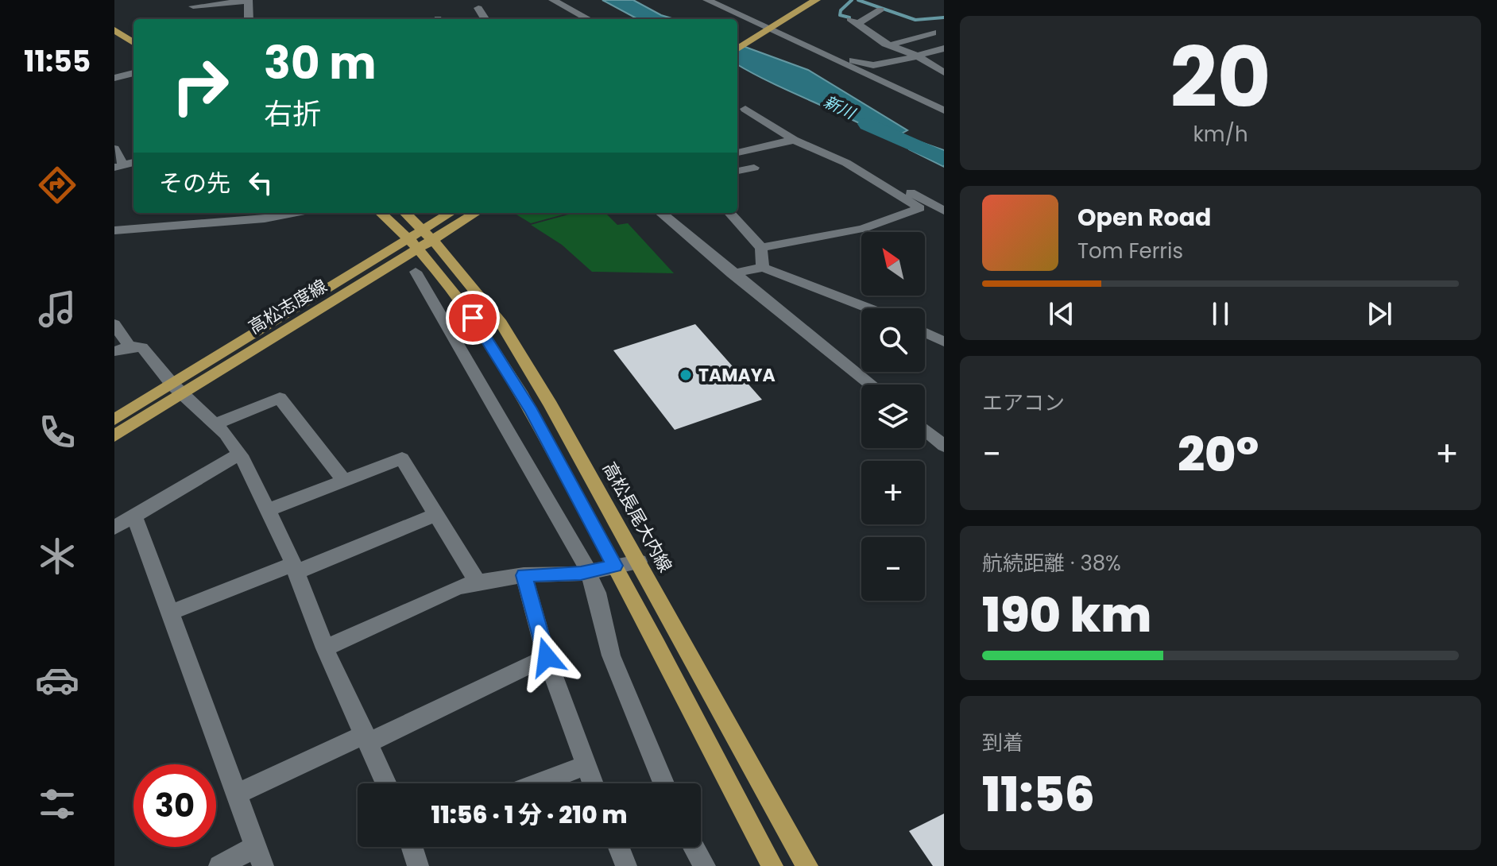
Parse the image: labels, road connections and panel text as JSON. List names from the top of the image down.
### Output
{
  "streets": {
    "main road": ["高松志度線", "高松長尾大内線"]
  },
  "crossings": [
    ["高松志度線", "高松長尾大内線"]
  ],
  "water": ["新川"],
  "places": ["TAMAYA"],
  "north": "top left",
  "page": {
    "tabs": "11:55",
    "tile": [
      ["20", "km/h"],
      "エアコン",
      ["航続距離 · 38%", "190 km"],
      ["到着", "11:56"]
    ],
    "turn": ["30 m", "右折"],
    "then": "その先",
    "song": ["Open Road", "Tom Ferris"],
    "map_buttons": ["+", "−"],
    "heat": ["−", "20°", "+"],
    "limit": "30",
    "trip": "11:56 · 1 分 · 210 m"
  }
}
